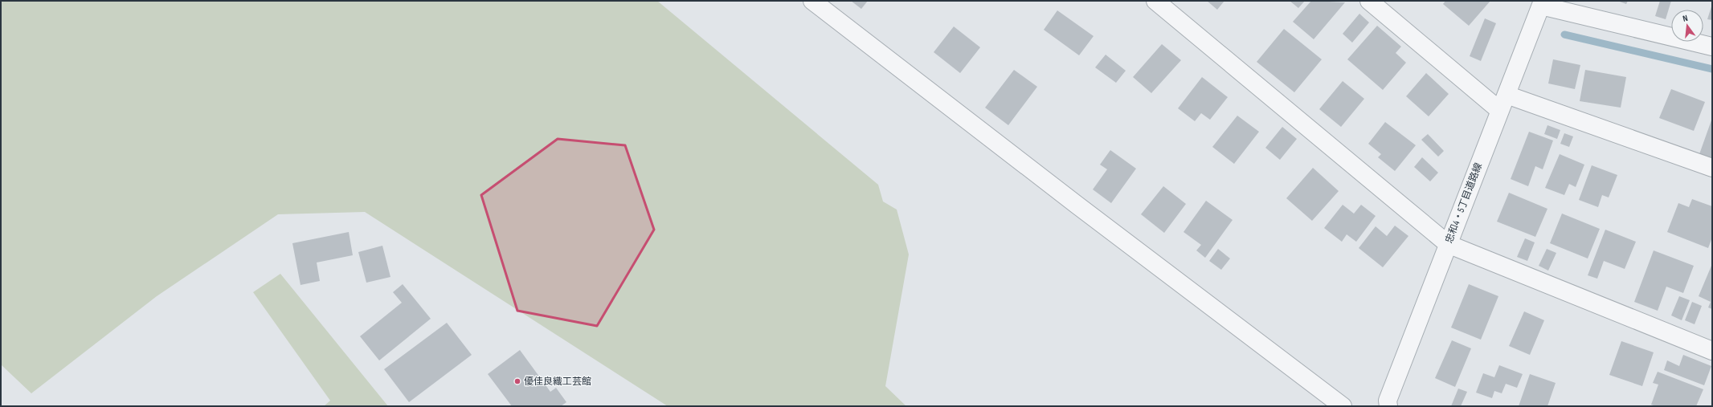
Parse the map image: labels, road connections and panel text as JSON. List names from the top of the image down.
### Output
{
  "streets": {
    "street": ["忠和4・5丁目道路線"]
  },
  "places": ["優佳良織工芸館"],
  "north": "top"
}
